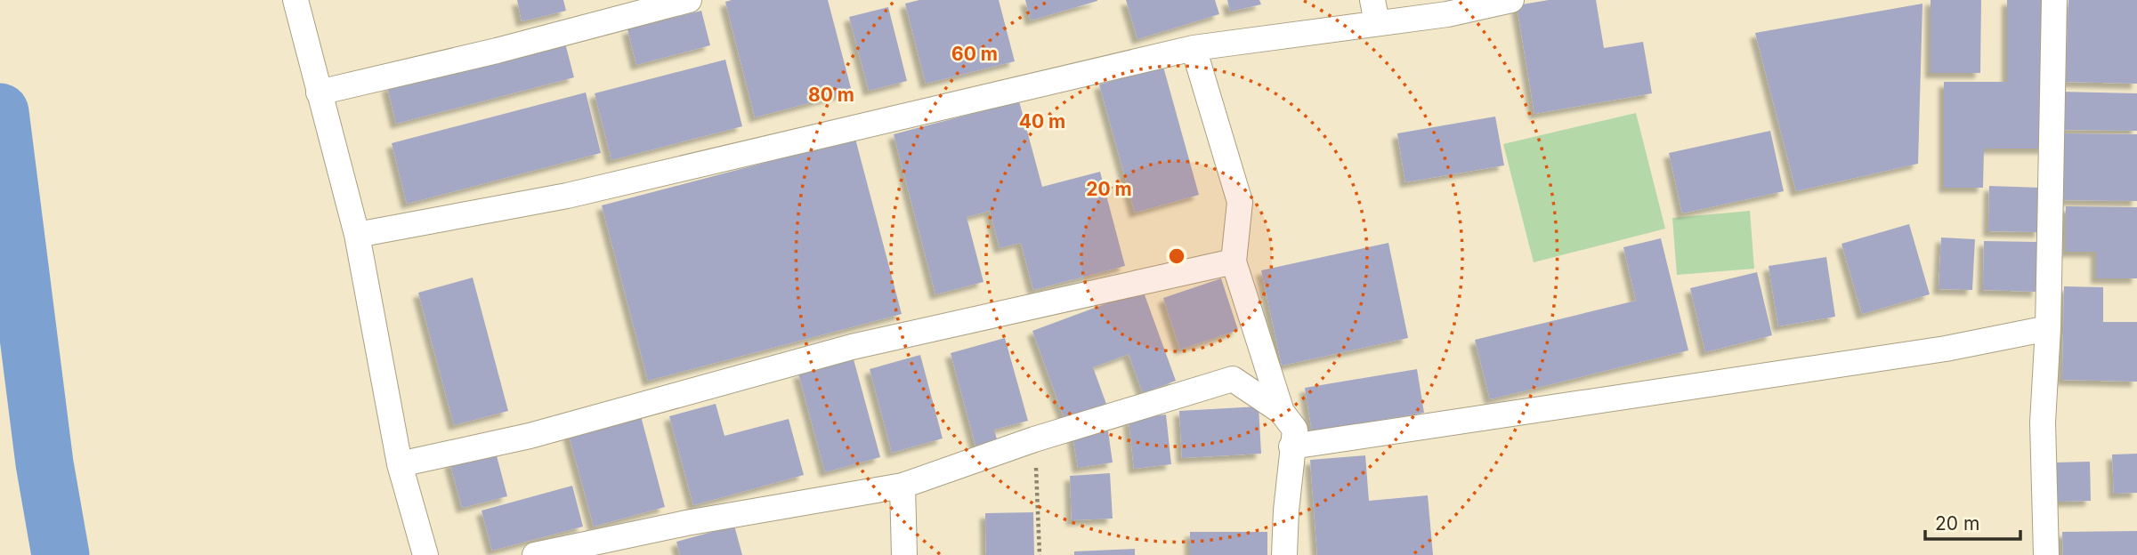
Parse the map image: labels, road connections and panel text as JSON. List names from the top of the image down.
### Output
{
  "scale_bar": "20 m",
  "rings": [
    "60 m",
    "80 m",
    "40 m",
    "20 m"
  ]
}
